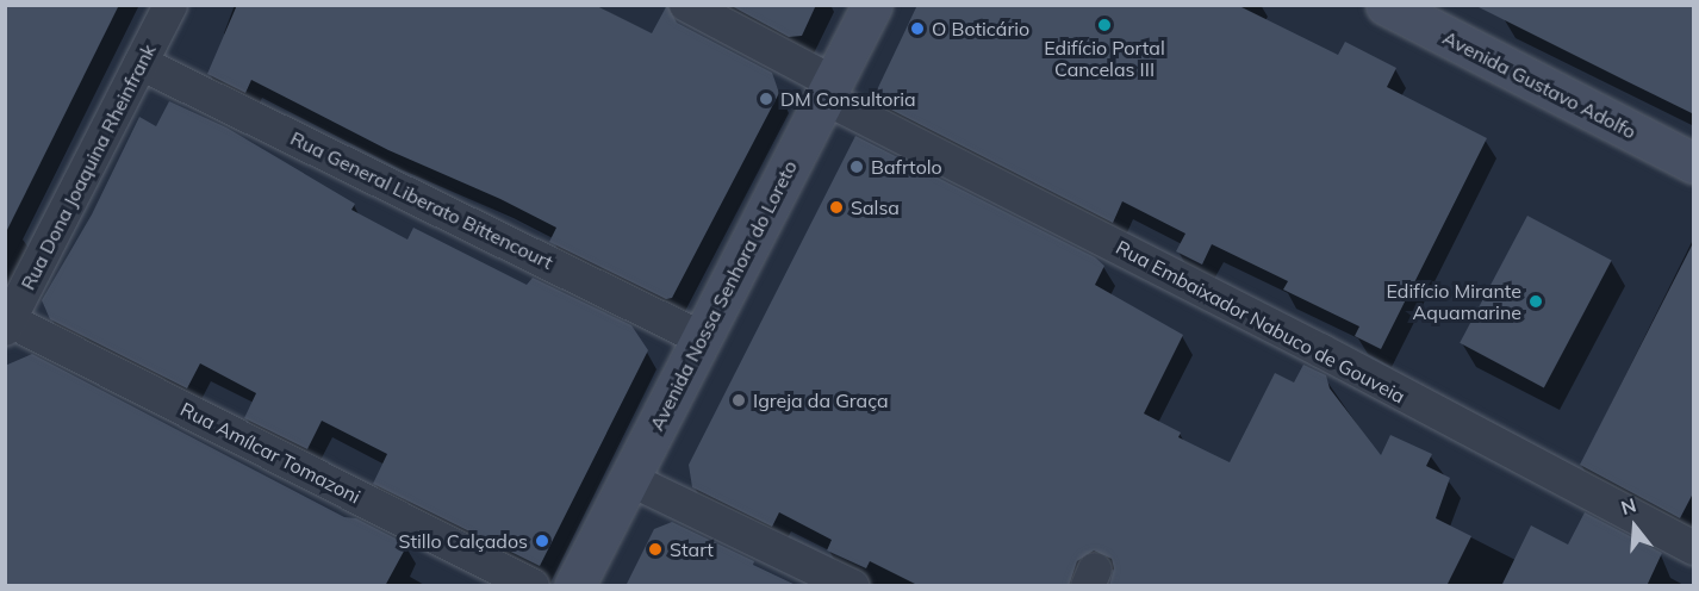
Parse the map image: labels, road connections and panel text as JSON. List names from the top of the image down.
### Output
{
  "streets": {
    "main road": ["Avenida Gustavo Adolfo", "Avenida Nossa Senhora do Loreto"],
    "street": [
      "Rua Dona Joaquina Rheinfrank",
      "Rua General Liberato Bittencourt",
      "Rua Embaixador Nabuco de Gouveia",
      "Rua Amílcar Tomazoni"
    ]
  },
  "crossings": [
    ["Rua Dona Joaquina Rheinfrank", "Rua General Liberato Bittencourt"],
    ["Rua Dona Joaquina Rheinfrank", "Rua Amílcar Tomazoni"],
    ["Rua General Liberato Bittencourt", "Avenida Nossa Senhora do Loreto"],
    ["Avenida Nossa Senhora do Loreto", "Rua Embaixador Nabuco de Gouveia"]
  ],
  "places": [
    "Edifício Portal Cancelas III",
    "O Boticário",
    "DM Consultoria",
    "Bafrtolo",
    "Salsa",
    "Edifício Mirante Aquamarine",
    "Igreja da Graça",
    "Stillo Calçados",
    "Start"
  ],
  "north": "top"
}
